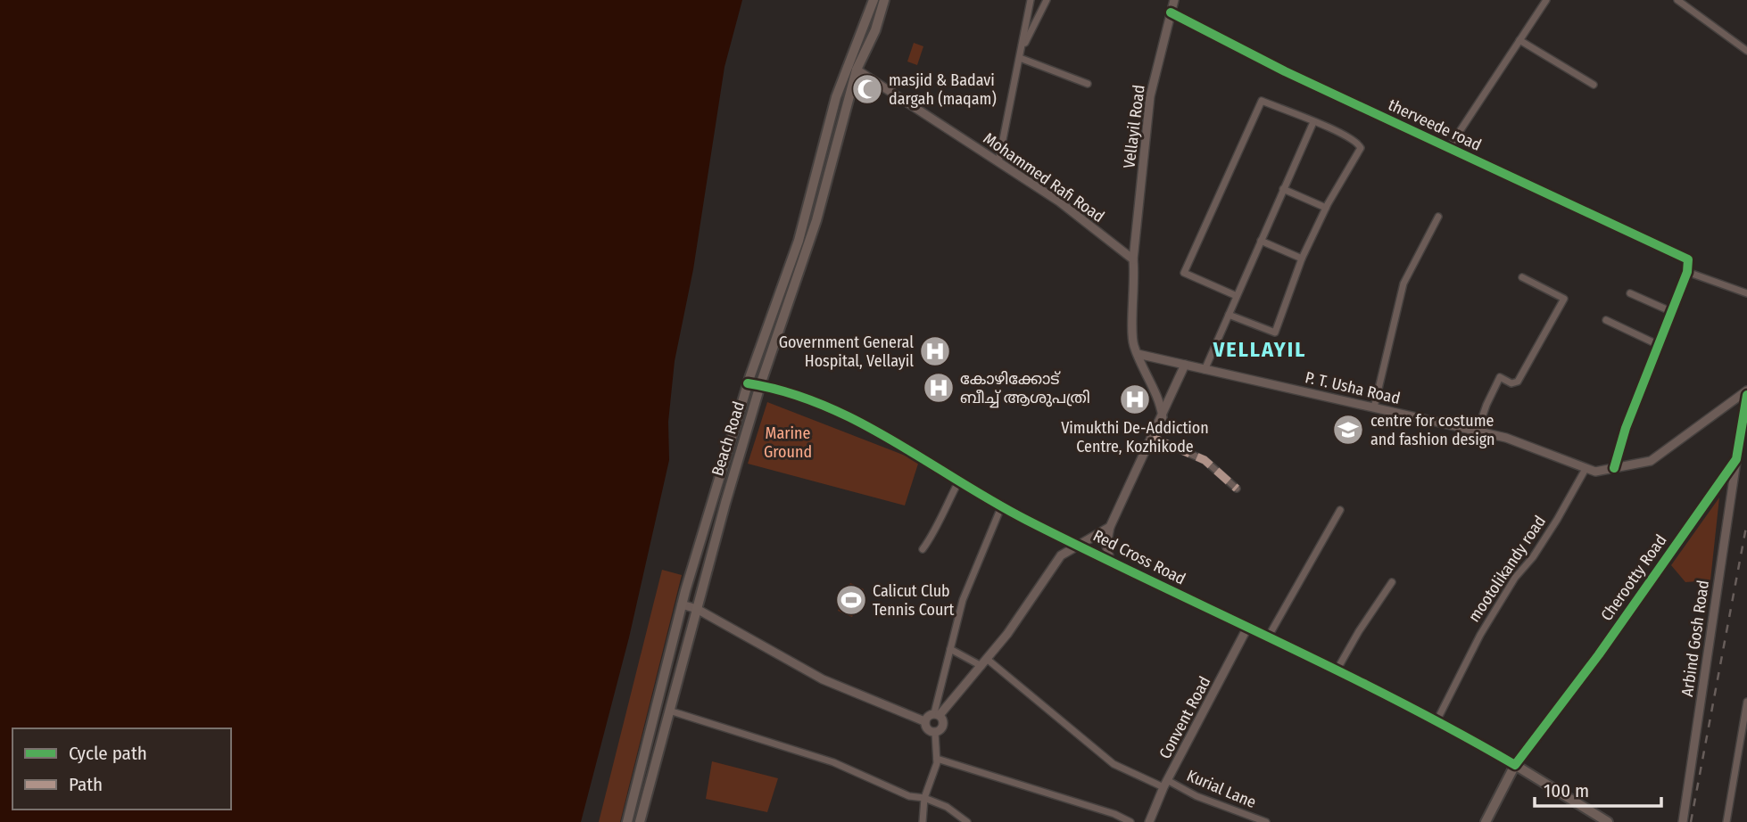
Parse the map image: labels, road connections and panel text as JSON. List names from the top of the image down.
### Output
{
  "streets": {
    "main road": ["Beach Road", "Red Cross Road", "Cherootty Road"],
    "street": [
      "therveede road",
      "Vellayil Road",
      "Mohammed Rafi Road",
      "P. T. Usha Road",
      "mootolikandy road",
      "Arbind Gosh Road",
      "Convent Road",
      "Kurial Lane"
    ]
  },
  "crossings": [
    ["therveede road", "Vellayil Road"],
    ["Vellayil Road", "Mohammed Rafi Road"],
    ["Mohammed Rafi Road", "Beach Road"],
    ["P. T. Usha Road", "mootolikandy road"],
    ["P. T. Usha Road", "Cherootty Road"],
    ["Beach Road", "Red Cross Road"],
    ["Red Cross Road", "mootolikandy road"],
    ["Red Cross Road", "Cherootty Road"],
    ["Red Cross Road", "Convent Road"],
    ["Cherootty Road", "Arbind Gosh Road"],
    ["Convent Road", "Kurial Lane"]
  ],
  "districts": ["VELLAYIL"],
  "parks": ["Marine Ground"],
  "places": {
    "mosque": ["masjid & Badavi dargah (maqam)"],
    "hospital": ["Government General Hospital, Vellayil", "കോഴിക്കോട് ബീച്ച് ആശുപത്രി", "Vimukthi De-Addiction Centre, Kozhikode"],
    "school or university": ["centre for costume and fashion design"],
    "sports": ["Calicut Club Tennis Court"]
  },
  "legend": ["Cycle path", "Path"],
  "scale_bar": "100 m"
}
